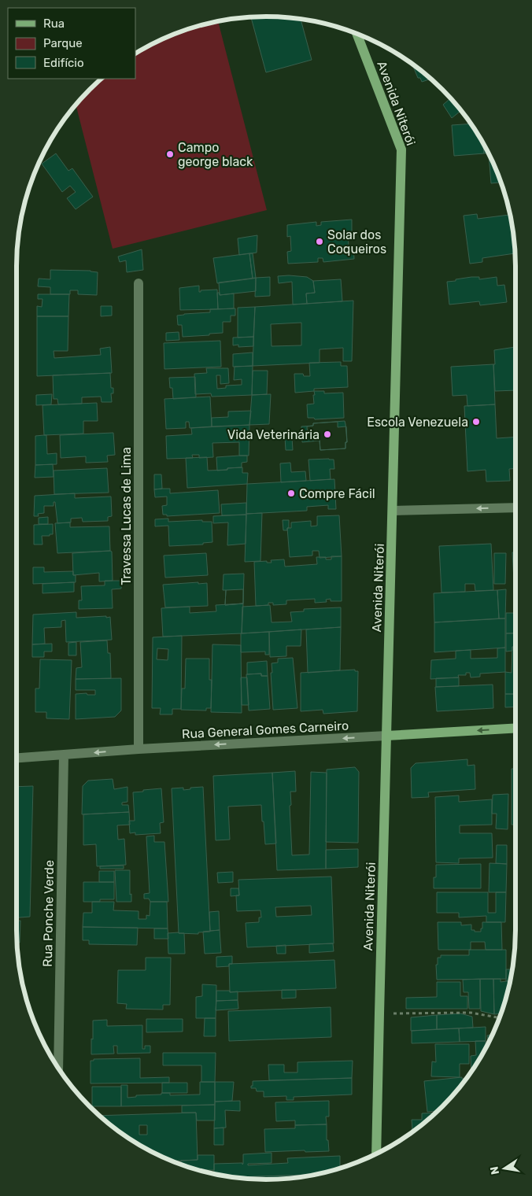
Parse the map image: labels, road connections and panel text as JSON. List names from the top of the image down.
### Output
{
  "streets": {
    "main road": ["Avenida Niterói", "Rua General Gomes Carneiro"],
    "street": ["Travessa Lucas de Lima", "Rua Ponche Verde"]
  },
  "crossings": [
    ["Avenida Niterói", "Rua General Gomes Carneiro"],
    ["Travessa Lucas de Lima", "Rua General Gomes Carneiro"],
    ["Rua General Gomes Carneiro", "Rua Ponche Verde"]
  ],
  "one_way": ["Rua General Gomes Carneiro"],
  "places": [
    "Campo george black",
    "Solar dos Coqueiros",
    "Escola Venezuela",
    "Vida Veterinária",
    "Compre Fácil"
  ],
  "legend": ["Rua", "Parque", "Edifício"],
  "north": "left"
}
